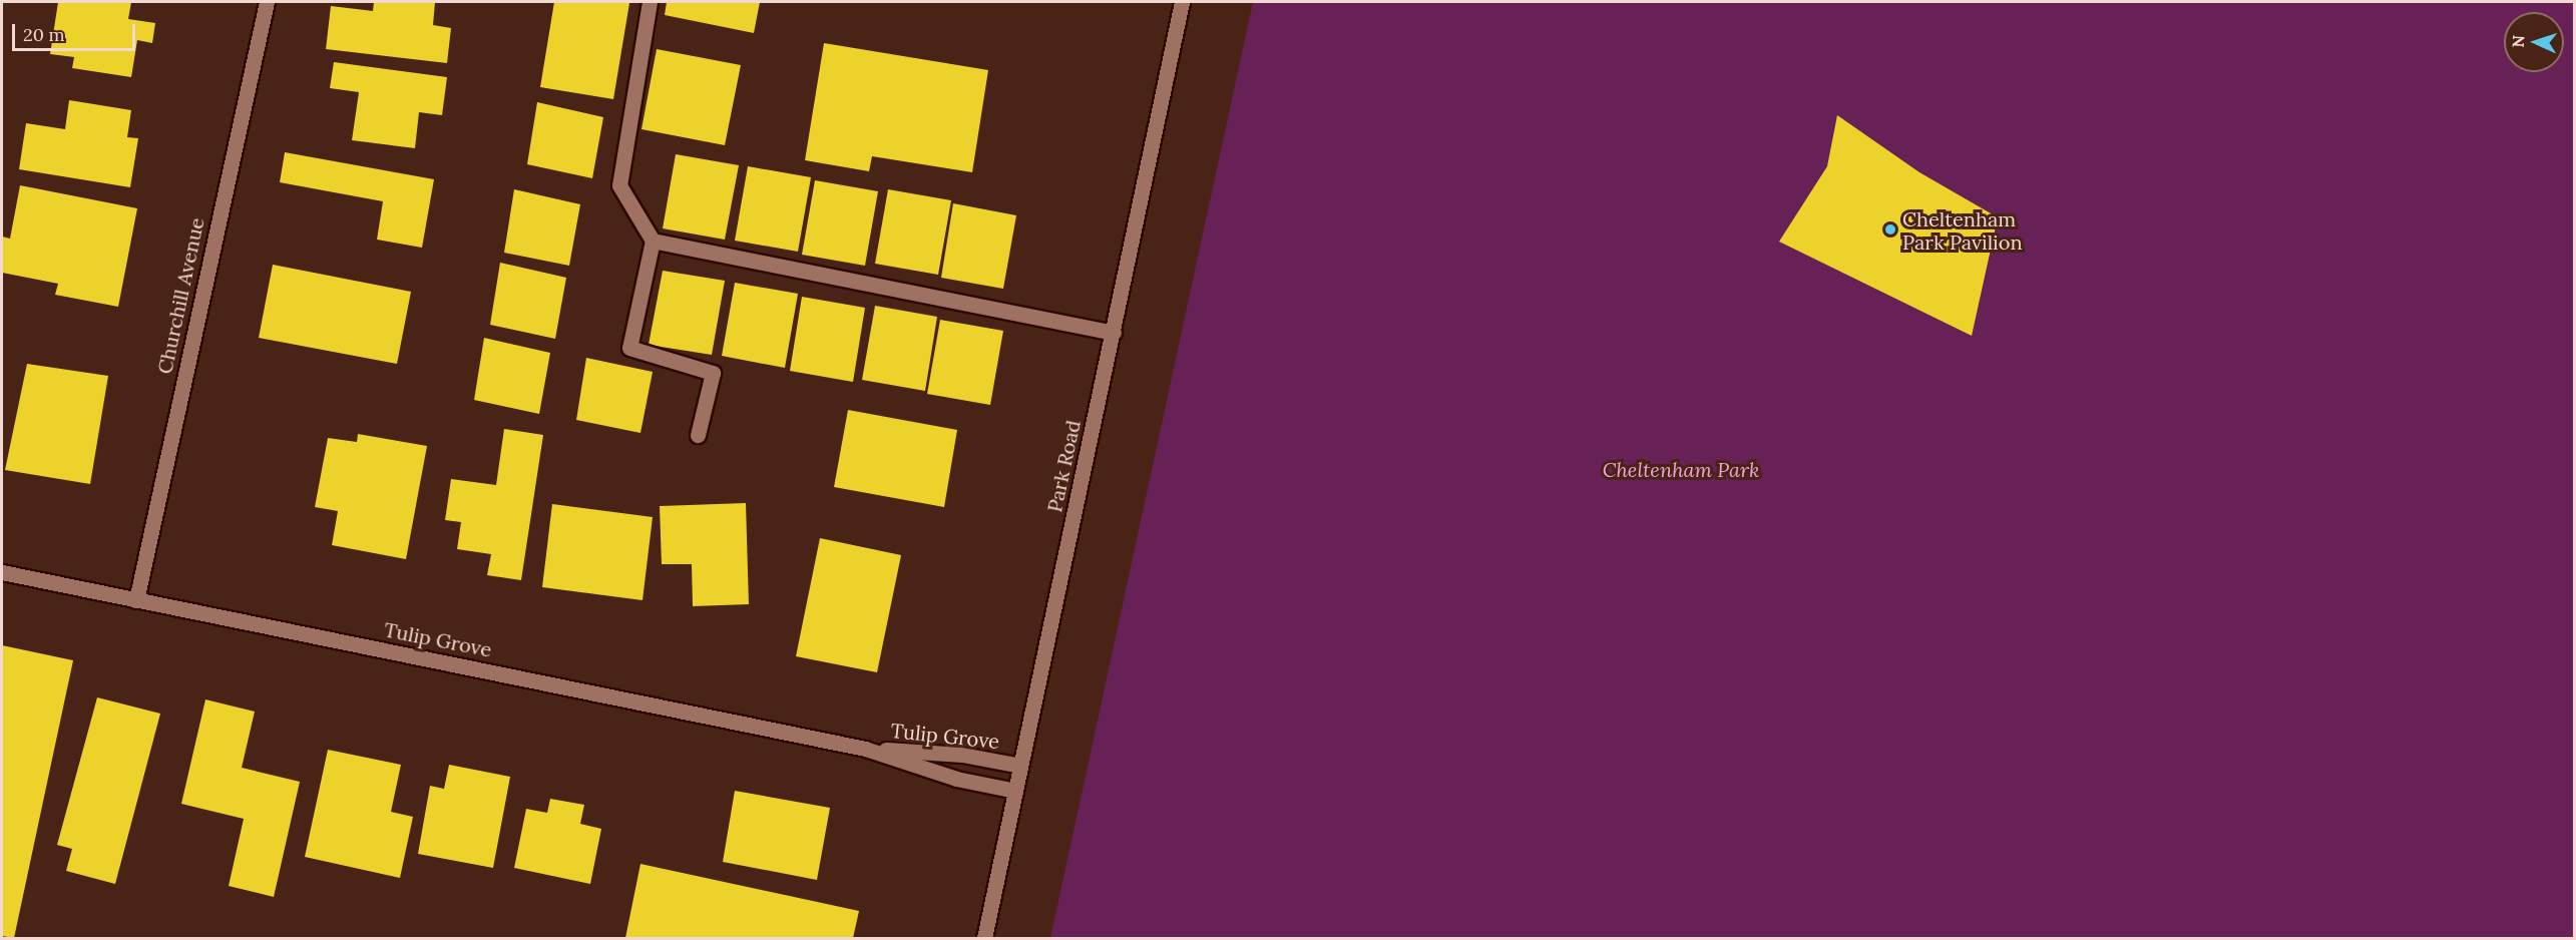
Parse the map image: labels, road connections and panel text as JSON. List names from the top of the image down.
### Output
{
  "streets": {
    "street": ["Churchill Avenue", "Park Road", "Tulip Grove"]
  },
  "crossings": [
    ["Churchill Avenue", "Tulip Grove"],
    ["Park Road", "Tulip Grove"]
  ],
  "parks": ["Cheltenham Park"],
  "places": ["Cheltenham Park Pavilion"],
  "scale_bar": "20 m",
  "north": "left"
}
